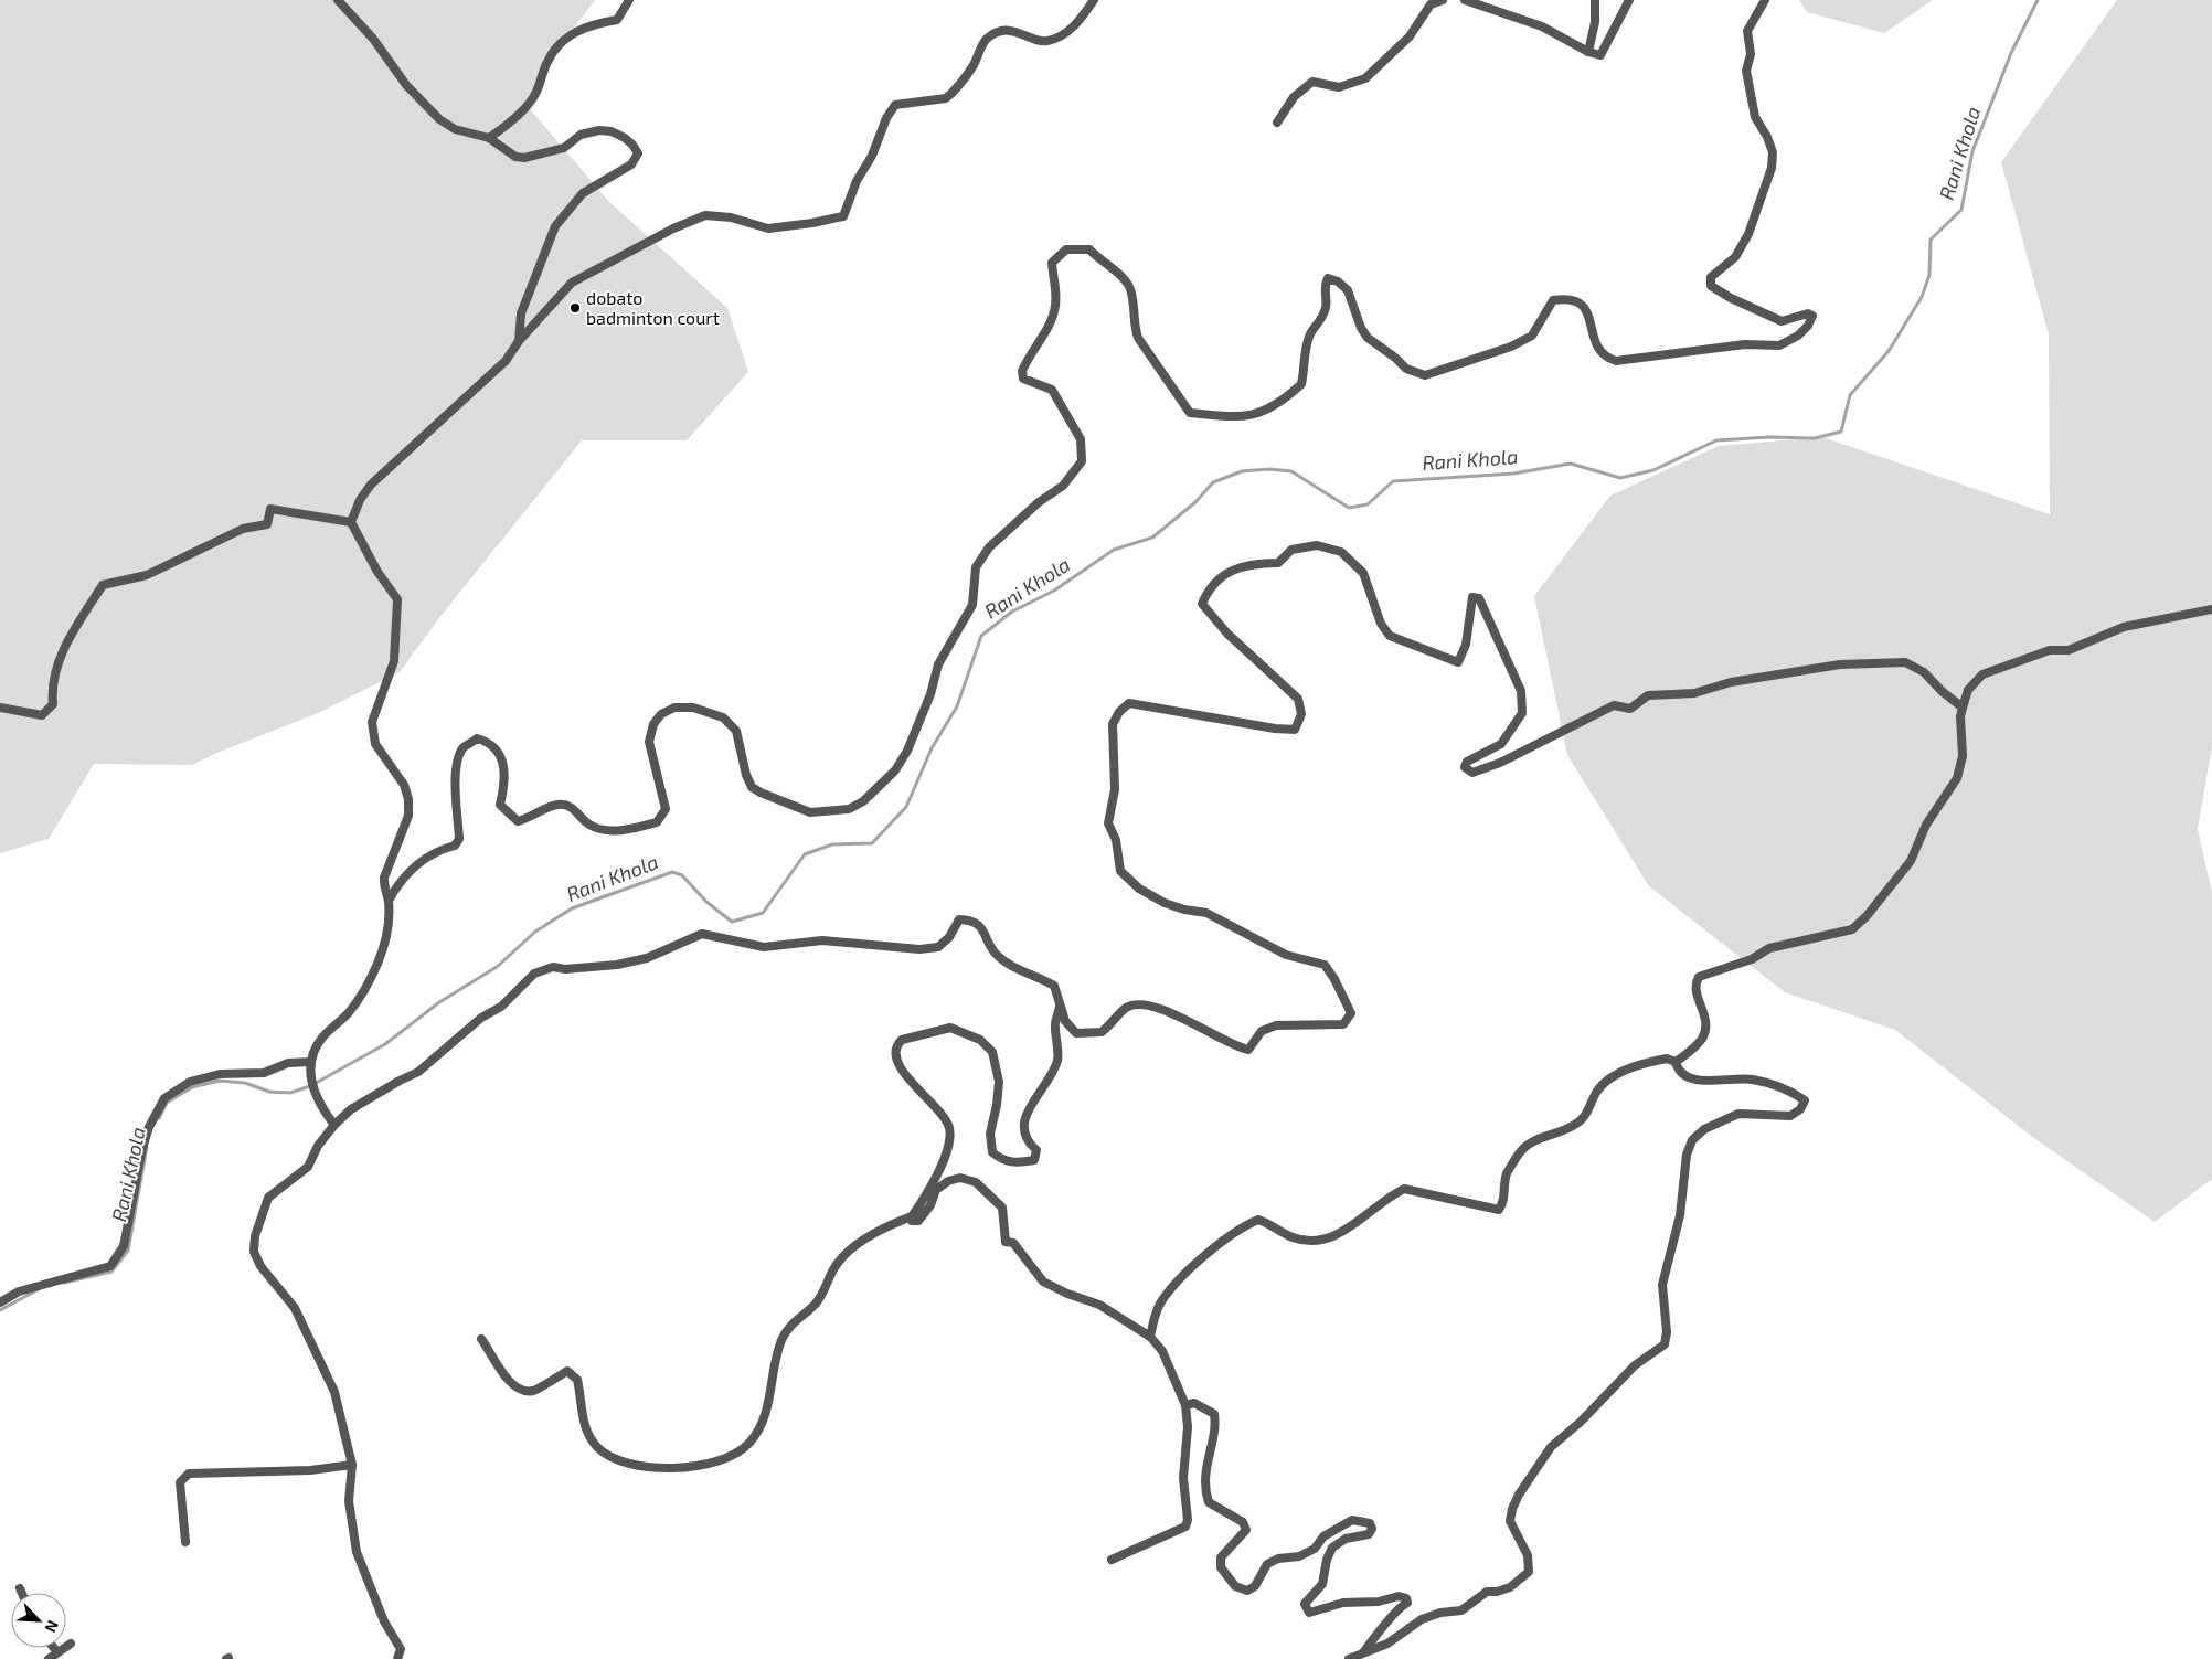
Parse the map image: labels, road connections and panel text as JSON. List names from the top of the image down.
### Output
{
  "water": ["Rani Khola"],
  "places": ["dobato badminton court"],
  "north": "bottom right"
}
